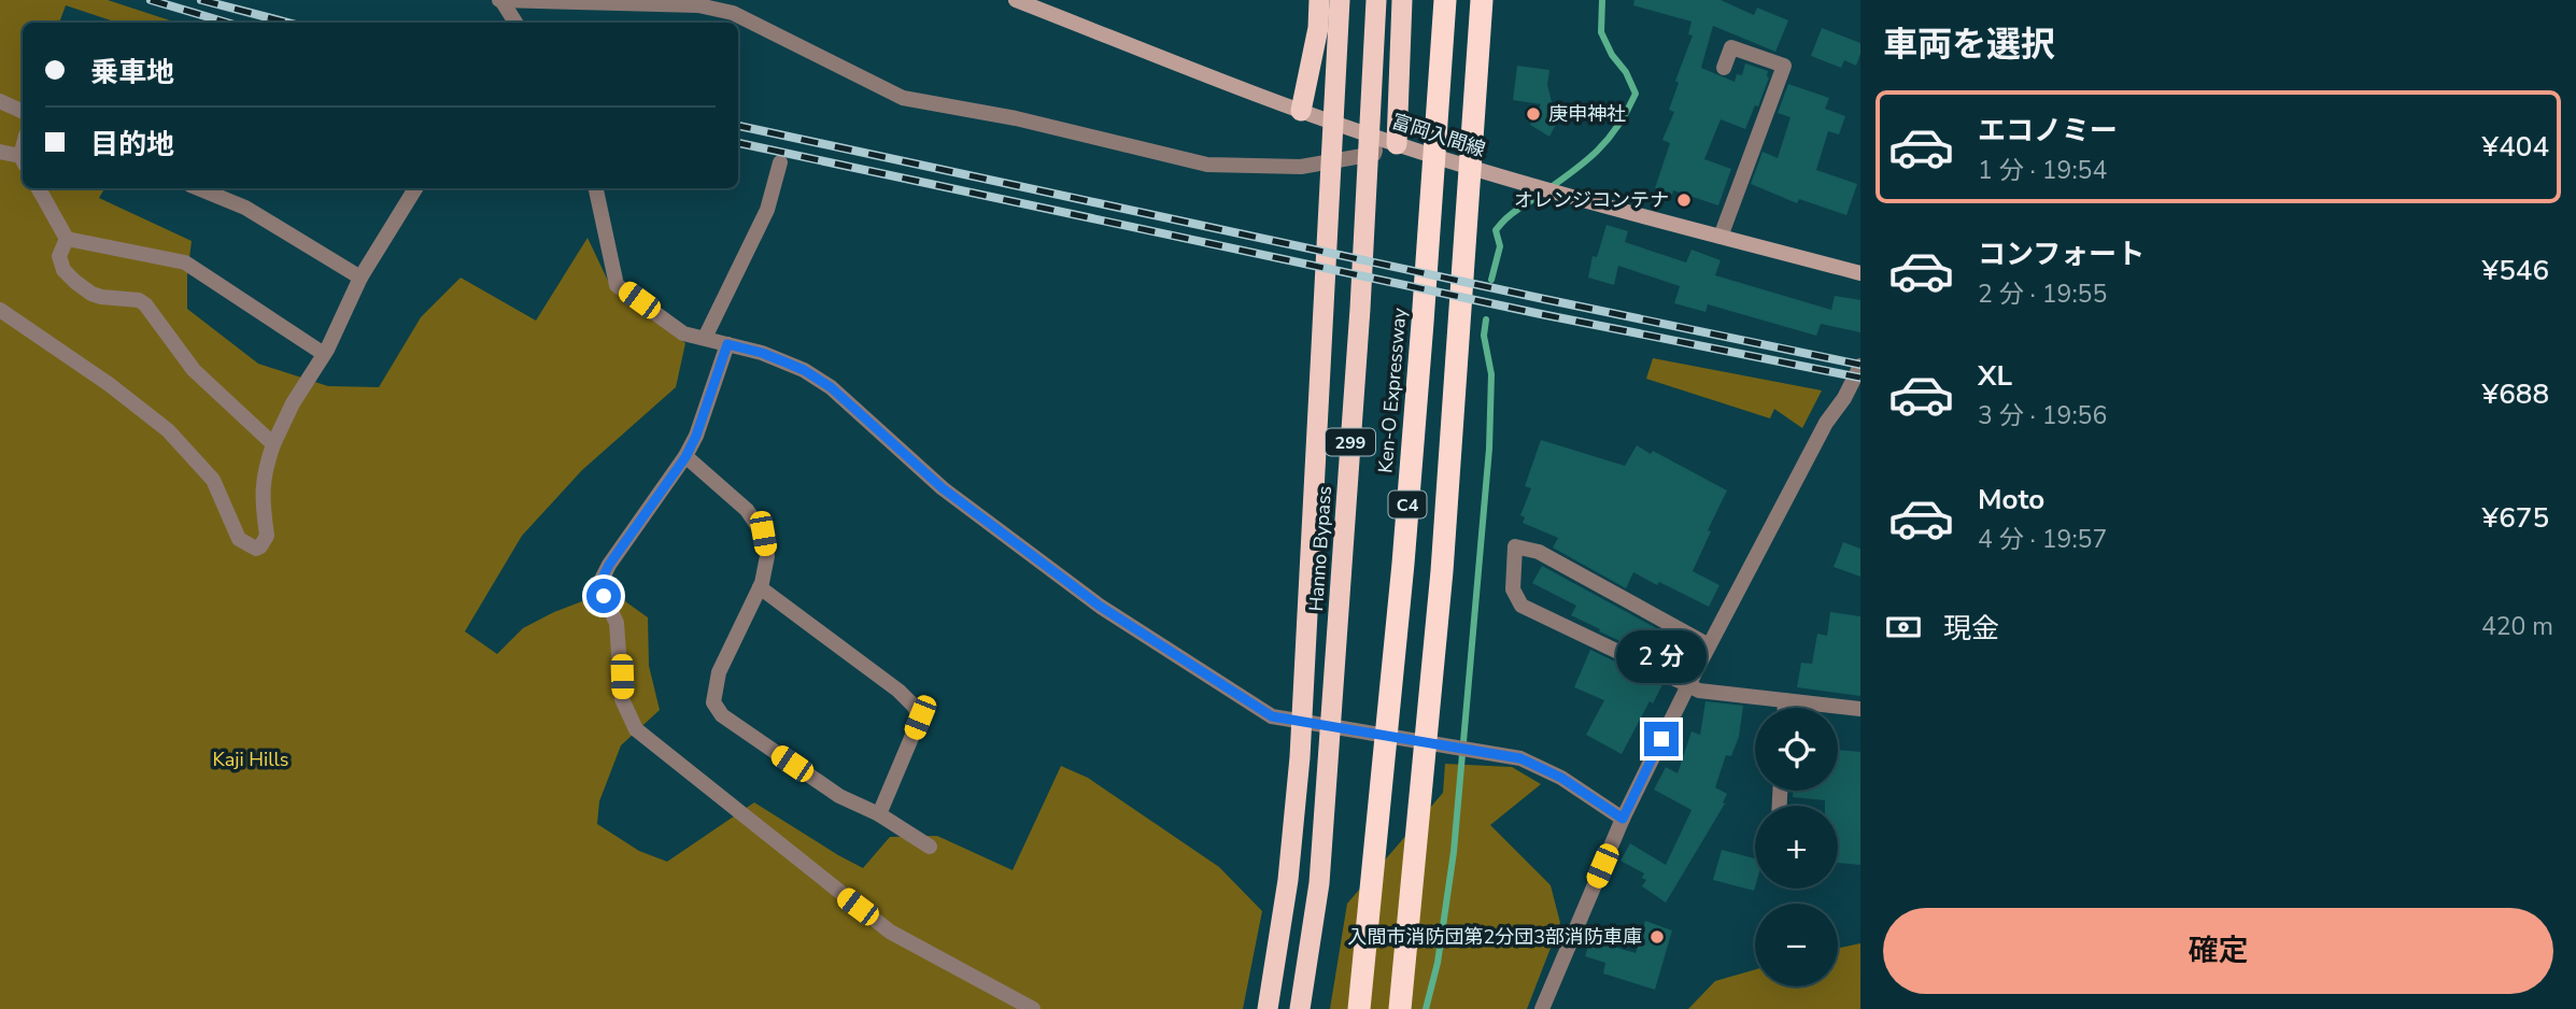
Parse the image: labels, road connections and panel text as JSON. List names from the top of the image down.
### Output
{
  "streets": {
    "highway": [
      "Ken-O Expressway",
      "299",
      "C4",
      "Hanno Bypass"
    ],
    "main road": ["富岡入間線"]
  },
  "parks": ["Kaji Hills"],
  "places": ["庚申神社", "オレンジコンテナ", "入間市消防団第2分団3部消防車庫"],
  "page": {
    "heading": "車両を選択",
    "banner": ["乗車地", "目的地"],
    "list": [
      {
        "name": "エコノミー",
        "note": "1 分 · 19:54",
        "value": "¥404"
      },
      {
        "name": "コンフォート",
        "note": "2 分 · 19:55",
        "value": "¥546"
      },
      {
        "name": "XL",
        "note": "3 分 · 19:56",
        "value": "¥688"
      },
      {
        "name": "Moto",
        "note": "4 分 · 19:57",
        "value": "¥675"
      }
    ],
    "pay": ["現金", "420 m"],
    "bubble": "2 分",
    "map_buttons": ["+", "−"],
    "buttons": "確定"
  }
}
